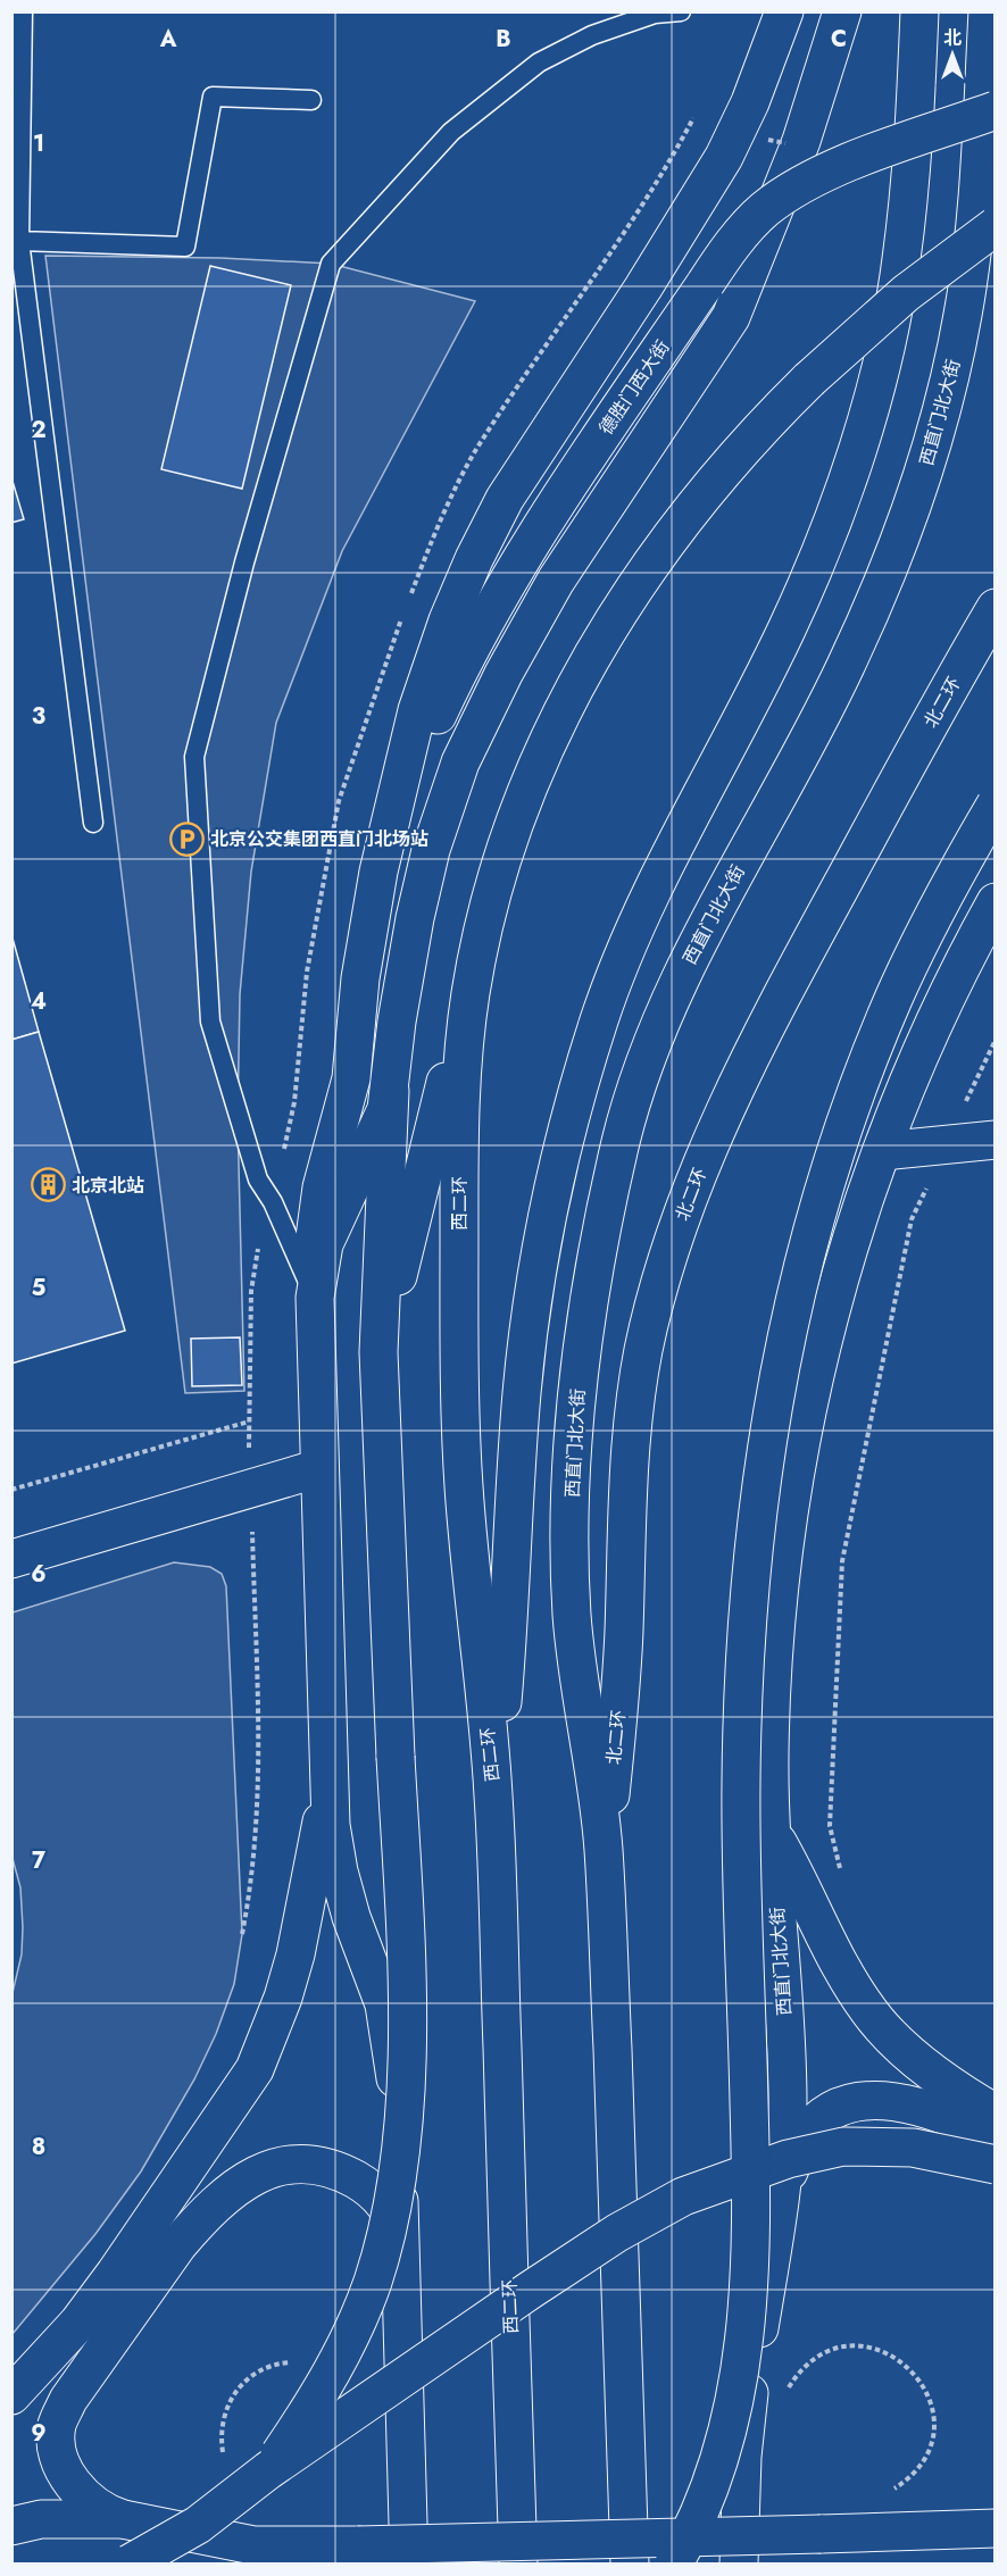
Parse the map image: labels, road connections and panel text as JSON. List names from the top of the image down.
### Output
{
  "streets": {
    "main road": [
      "德胜门西大街",
      "西直门北大街",
      "北二环",
      "西二环"
    ]
  },
  "crossings": [
    ["西直门北大街", "北二环"]
  ],
  "places": {
    "parking": ["北京公交集团西直门北场站"],
    "building": ["北京北站"]
  },
  "north": "top",
  "grid": {
    "columns": ["A", "B", "C"],
    "rows": [
      "1",
      "2",
      "3",
      "4",
      "5",
      "6",
      "7",
      "8",
      "9"
    ]
  }
}
